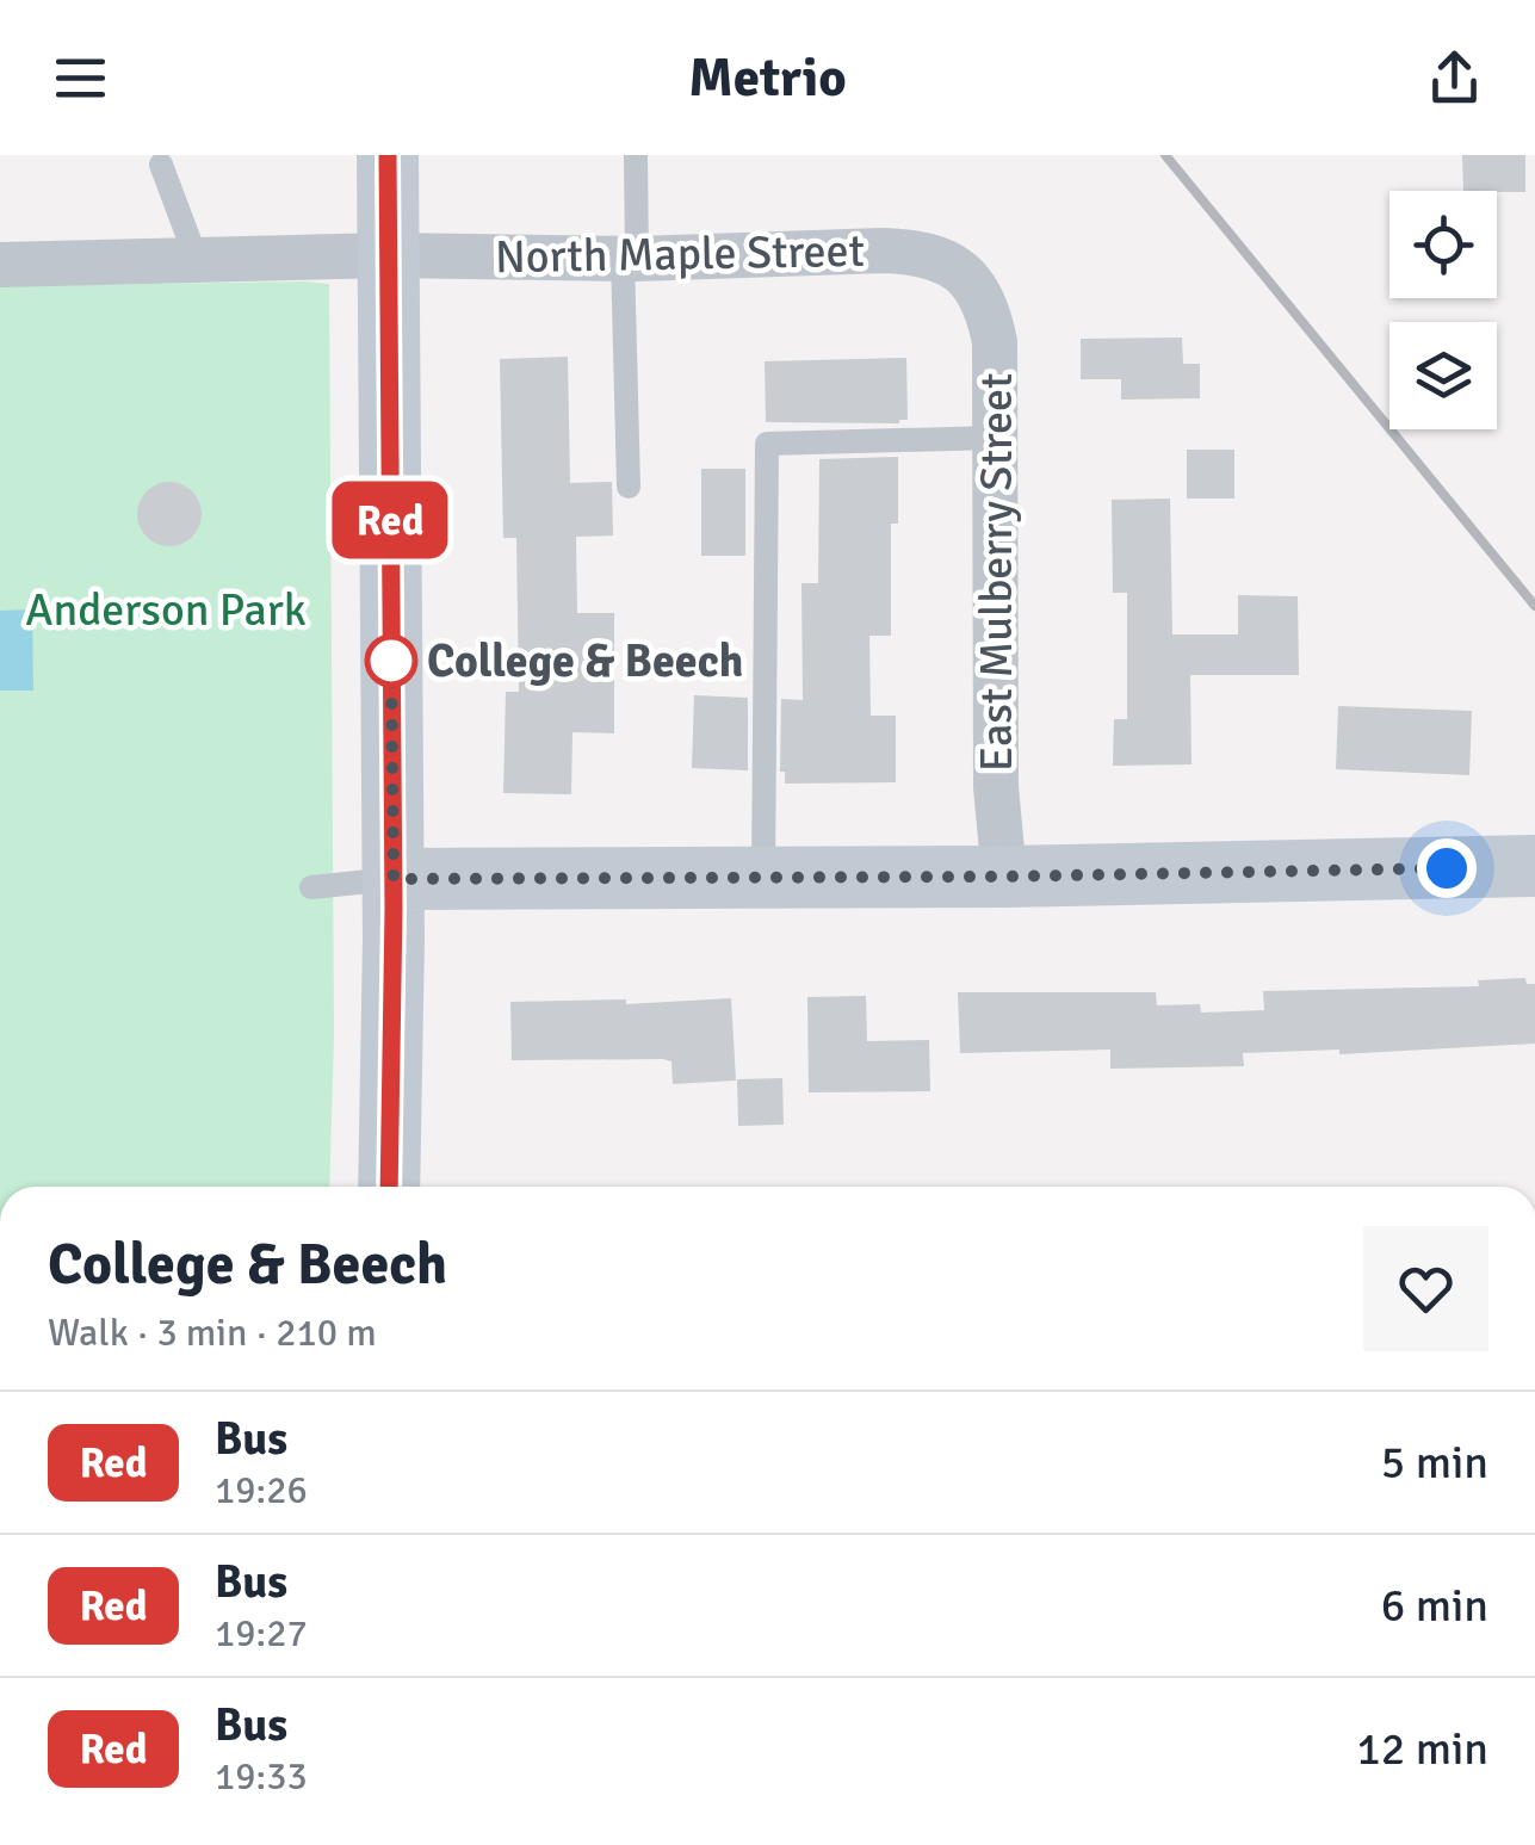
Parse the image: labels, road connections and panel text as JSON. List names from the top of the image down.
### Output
{
  "streets": {
    "street": ["North Maple Street", "East Mulberry Street"]
  },
  "crossings": [
    ["North Maple Street", "East Mulberry Street"]
  ],
  "parks": ["Anderson Park"],
  "places": ["College & Beech"],
  "lines": ["bus line Red"],
  "page": {
    "header": "Metrio",
    "on_map": "Red",
    "heading": ["College & Beech", "Walk · 3 min · 210 m"],
    "list": [
      {
        "mark": "Red",
        "name": "Bus",
        "note": "19:26",
        "value": "5 min"
      },
      {
        "mark": "Red",
        "name": "Bus",
        "note": "19:27",
        "value": "6 min"
      },
      {
        "mark": "Red",
        "name": "Bus",
        "note": "19:33",
        "value": "12 min"
      }
    ]
  }
}
